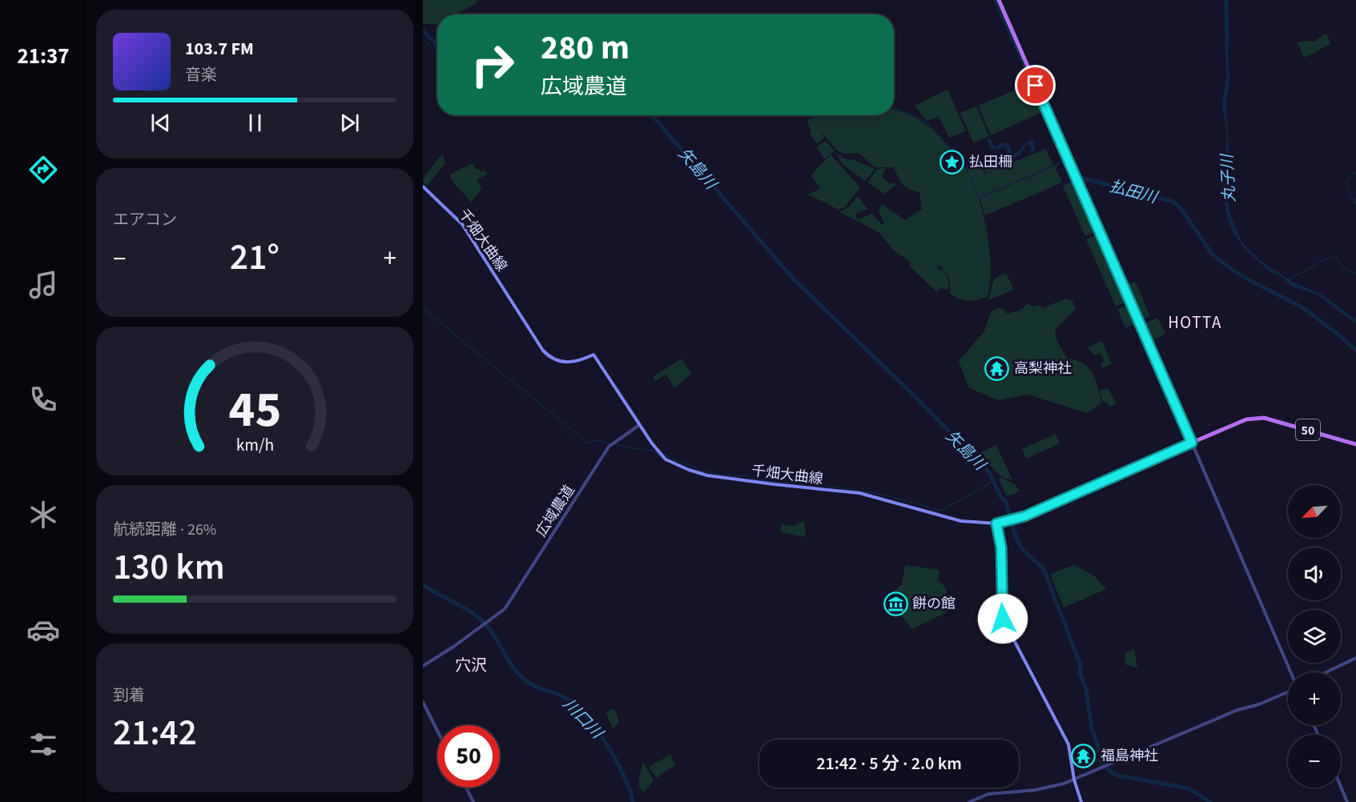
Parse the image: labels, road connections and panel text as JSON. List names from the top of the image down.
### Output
{
  "streets": {
    "main road": ["千畑大曲線", "50"],
    "street": ["広域農道"]
  },
  "crossings": [
    ["千畑大曲線", "広域農道"]
  ],
  "districts": ["HOTTA", "穴沢"],
  "water": [
    "矢島川",
    "丸子川",
    "払田川",
    "川口川"
  ],
  "places": {
    "place": ["払田柵"],
    "temple": ["高梨神社", "福島神社"],
    "museum": ["餅の館"]
  },
  "north": "bottom left",
  "page": {
    "tabs": "21:37",
    "turn": ["280 m", "広域農道"],
    "song": ["103.7 FM", "音楽"],
    "tile": [
      "エアコン",
      ["航続距離 · 26%", "130 km"],
      ["到着", "21:42"]
    ],
    "heat": ["−", "21°", "+"],
    "map_buttons": ["+", "−"],
    "limit": "50",
    "trip": "21:42 · 5 分 · 2.0 km",
    "gauge": ["45", "km/h"]
  }
}
